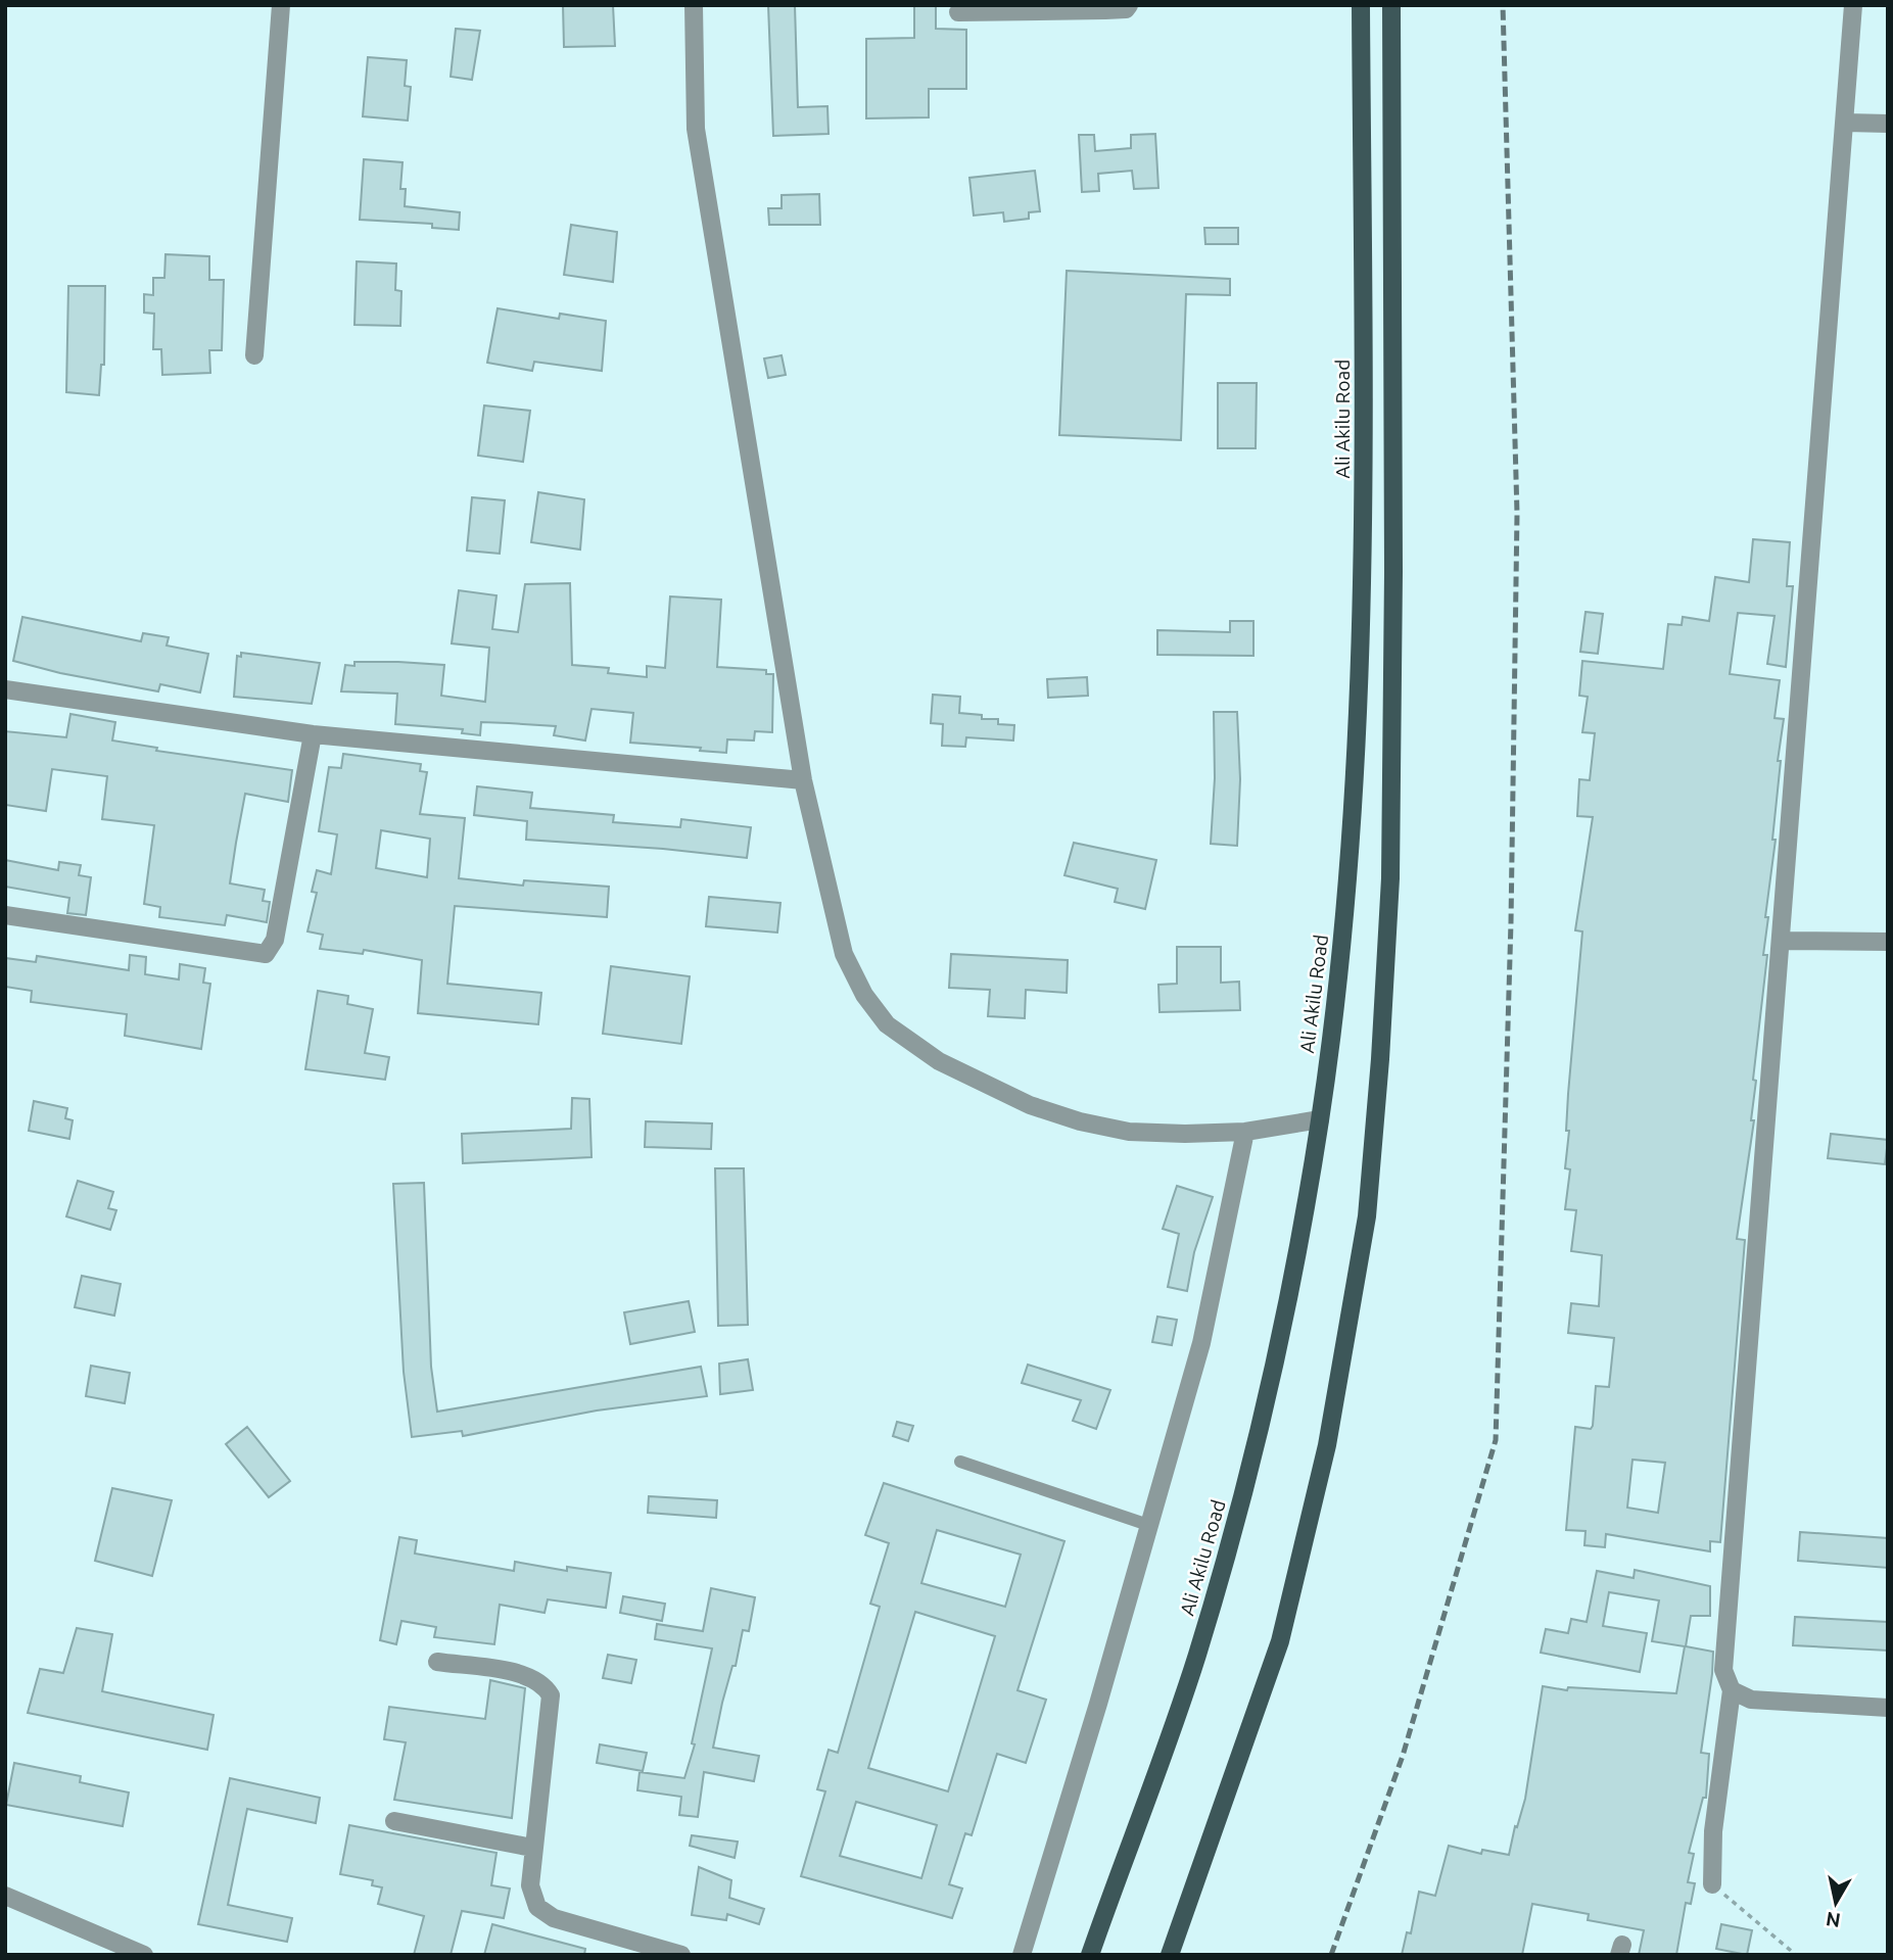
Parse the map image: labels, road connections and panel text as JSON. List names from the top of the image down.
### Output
{
  "streets": {
    "main road": ["Ali Akilu Road"]
  },
  "north": "bottom"
}
